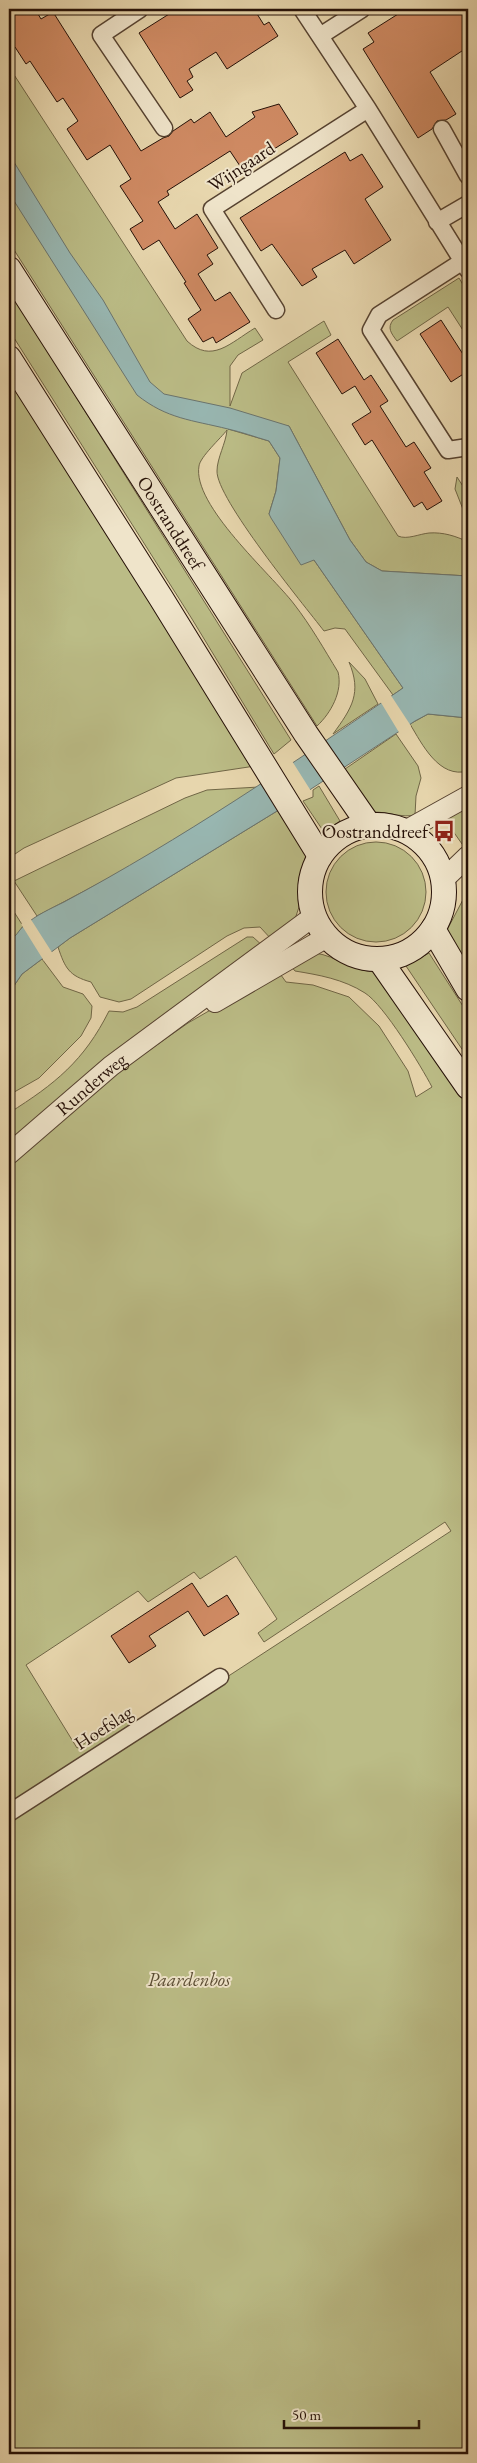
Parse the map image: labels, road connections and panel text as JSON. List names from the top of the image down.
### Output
{
  "streets": {
    "main road": ["Oostranddreef"],
    "street": ["Wijngaard", "Runderweg", "Hoefslag"]
  },
  "crossings": [
    ["Oostranddreef", "Runderweg"]
  ],
  "parks": ["Paardenbos"],
  "places": {
    "bus stop": ["Oostranddreef"]
  },
  "scale_bar": "50 m"
}
